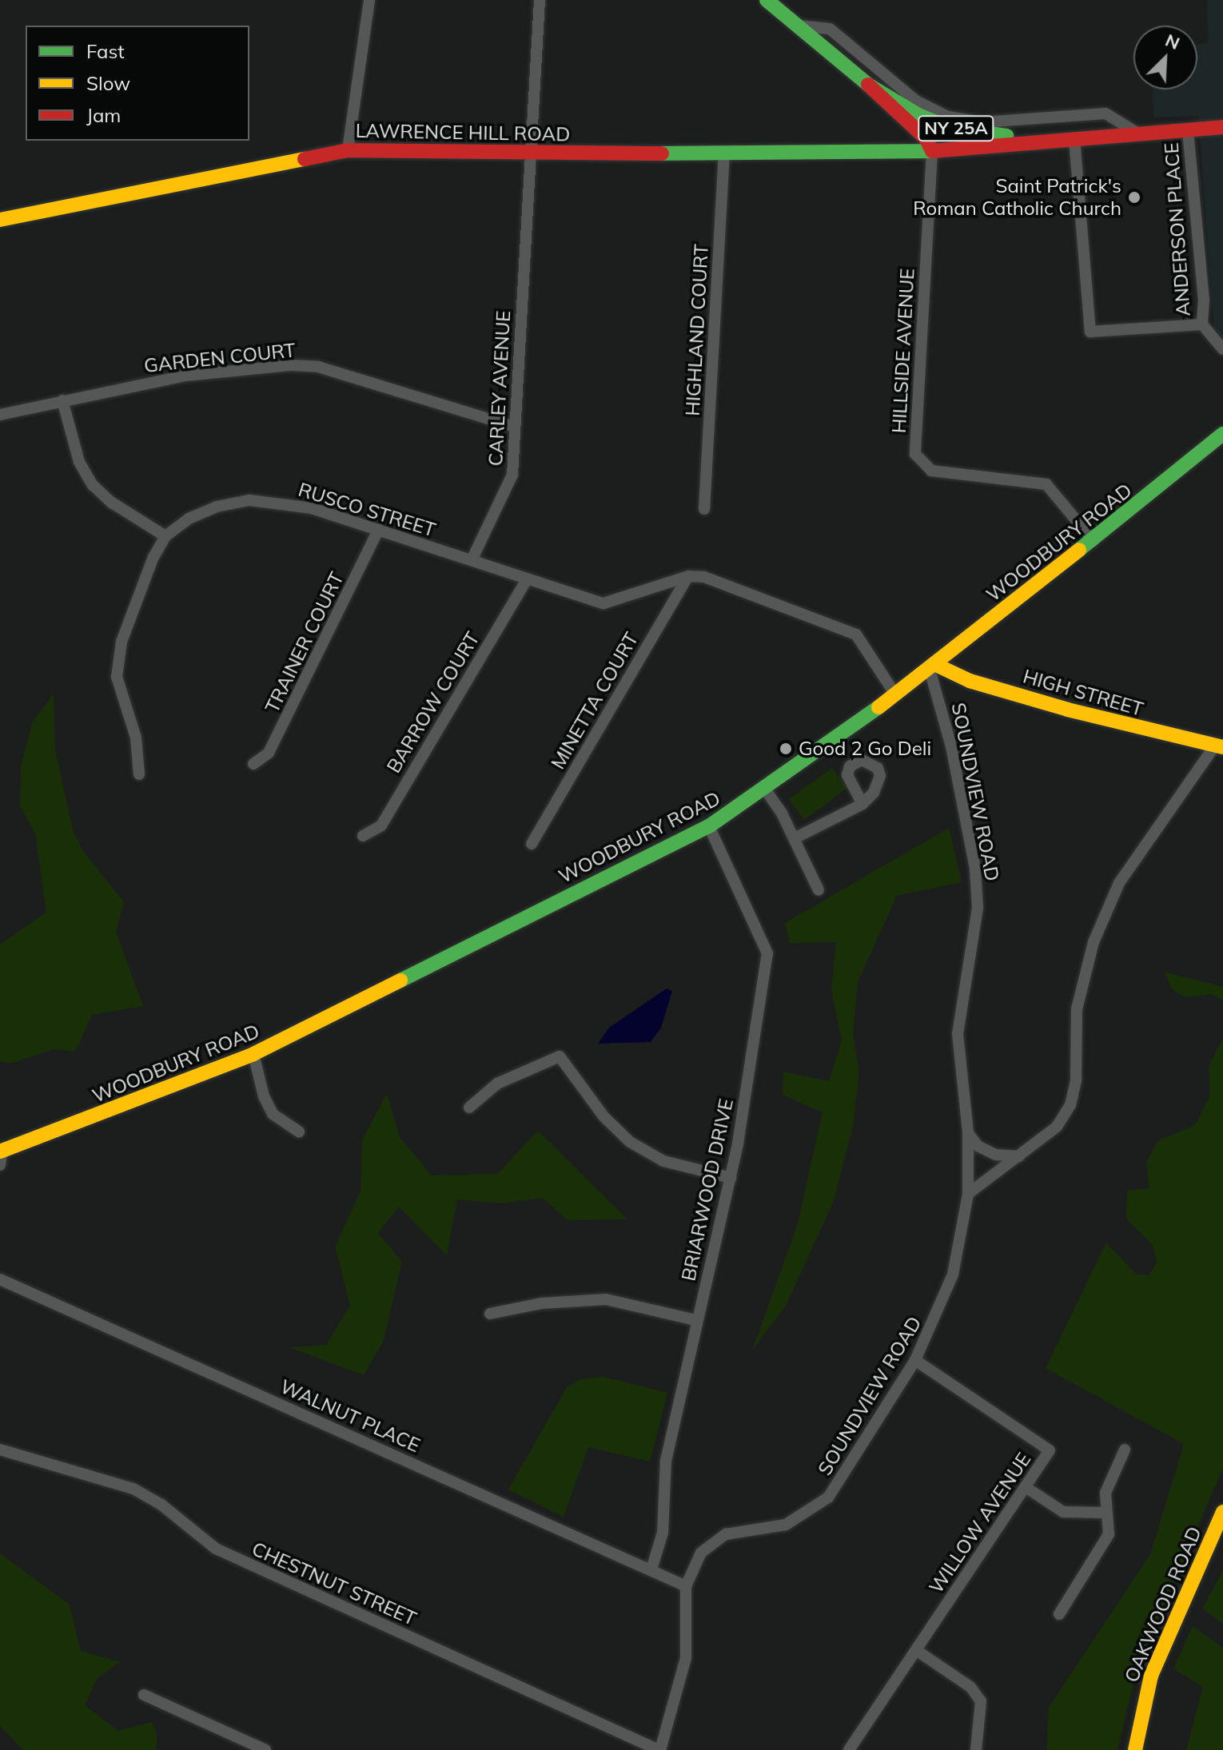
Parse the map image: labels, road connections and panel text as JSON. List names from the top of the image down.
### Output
{
  "streets": {
    "main road": [
      "NY 25A",
      "LAWRENCE HILL ROAD",
      "WOODBURY ROAD",
      "HIGH STREET",
      "OAKWOOD ROAD"
    ],
    "street": [
      "ANDERSON PLACE",
      "HIGHLAND COURT",
      "HILLSIDE AVENUE",
      "GARDEN COURT",
      "CARLEY AVENUE",
      "RUSCO STREET",
      "TRAINER COURT",
      "MINETTA COURT",
      "BARROW COURT",
      "SOUNDVIEW ROAD",
      "BRIARWOOD DRIVE",
      "WALNUT PLACE",
      "WILLOW AVENUE",
      "CHESTNUT STREET"
    ]
  },
  "crossings": [
    ["NY 25A", "LAWRENCE HILL ROAD"],
    ["NY 25A", "ANDERSON PLACE"],
    ["NY 25A", "HILLSIDE AVENUE"],
    ["LAWRENCE HILL ROAD", "HIGHLAND COURT"],
    ["LAWRENCE HILL ROAD", "HILLSIDE AVENUE"],
    ["LAWRENCE HILL ROAD", "CARLEY AVENUE"],
    ["HILLSIDE AVENUE", "WOODBURY ROAD"],
    ["GARDEN COURT", "CARLEY AVENUE"],
    ["CARLEY AVENUE", "RUSCO STREET"],
    ["RUSCO STREET", "TRAINER COURT"],
    ["WOODBURY ROAD", "HIGH STREET"],
    ["WOODBURY ROAD", "SOUNDVIEW ROAD"],
    ["WOODBURY ROAD", "BRIARWOOD DRIVE"],
    ["HIGH STREET", "SOUNDVIEW ROAD"],
    ["SOUNDVIEW ROAD", "WALNUT PLACE"],
    ["SOUNDVIEW ROAD", "WILLOW AVENUE"],
    ["SOUNDVIEW ROAD", "CHESTNUT STREET"],
    ["BRIARWOOD DRIVE", "WALNUT PLACE"]
  ],
  "places": ["Saint Patrick's Roman Catholic Church", "Good 2 Go Deli"],
  "legend": ["Fast", "Slow", "Jam"],
  "north": "top right"
}
